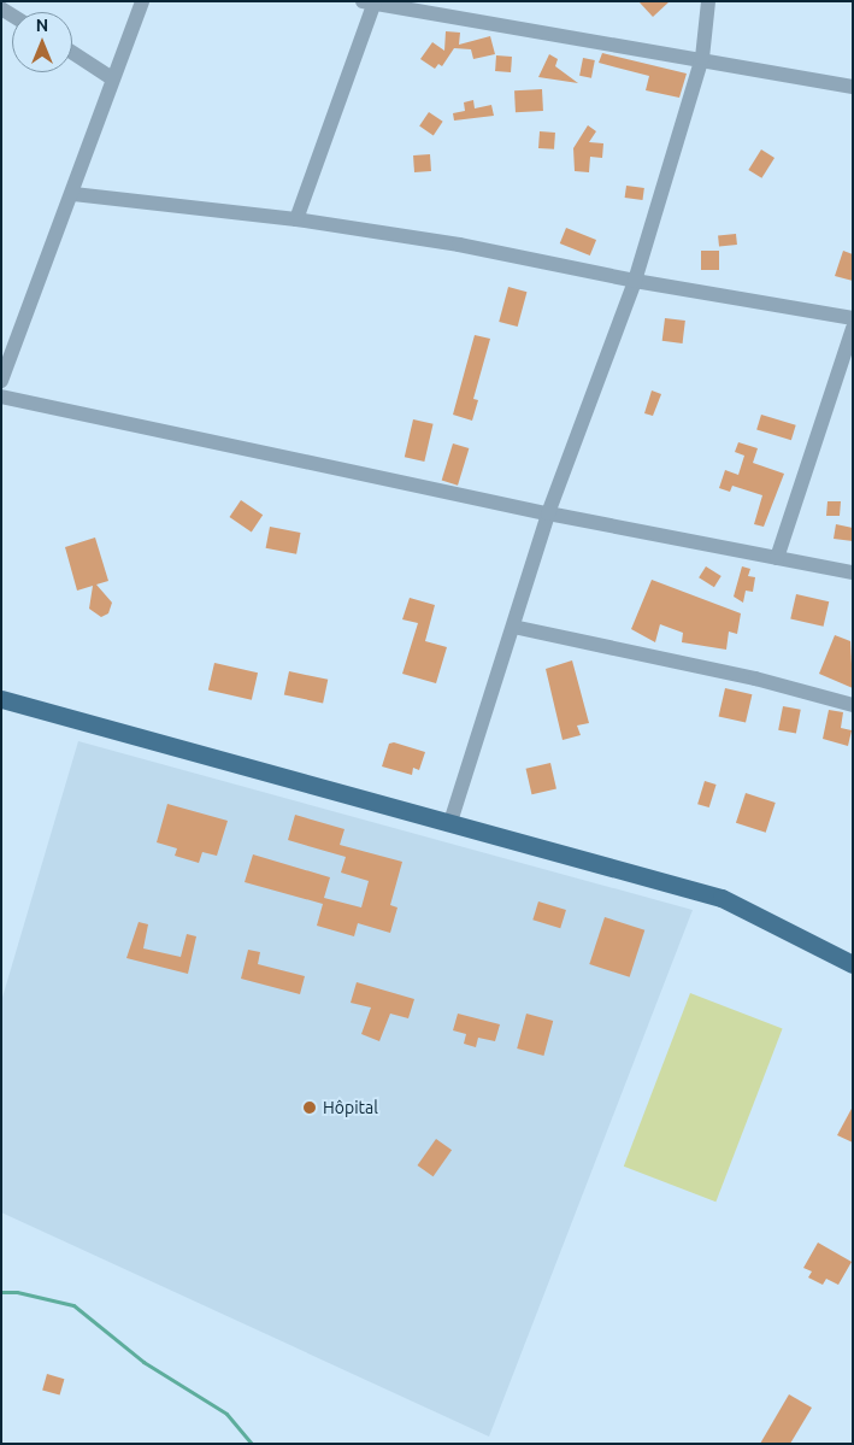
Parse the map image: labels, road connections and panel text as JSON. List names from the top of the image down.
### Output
{
  "places": ["Hôpital"],
  "north": "top"
}
